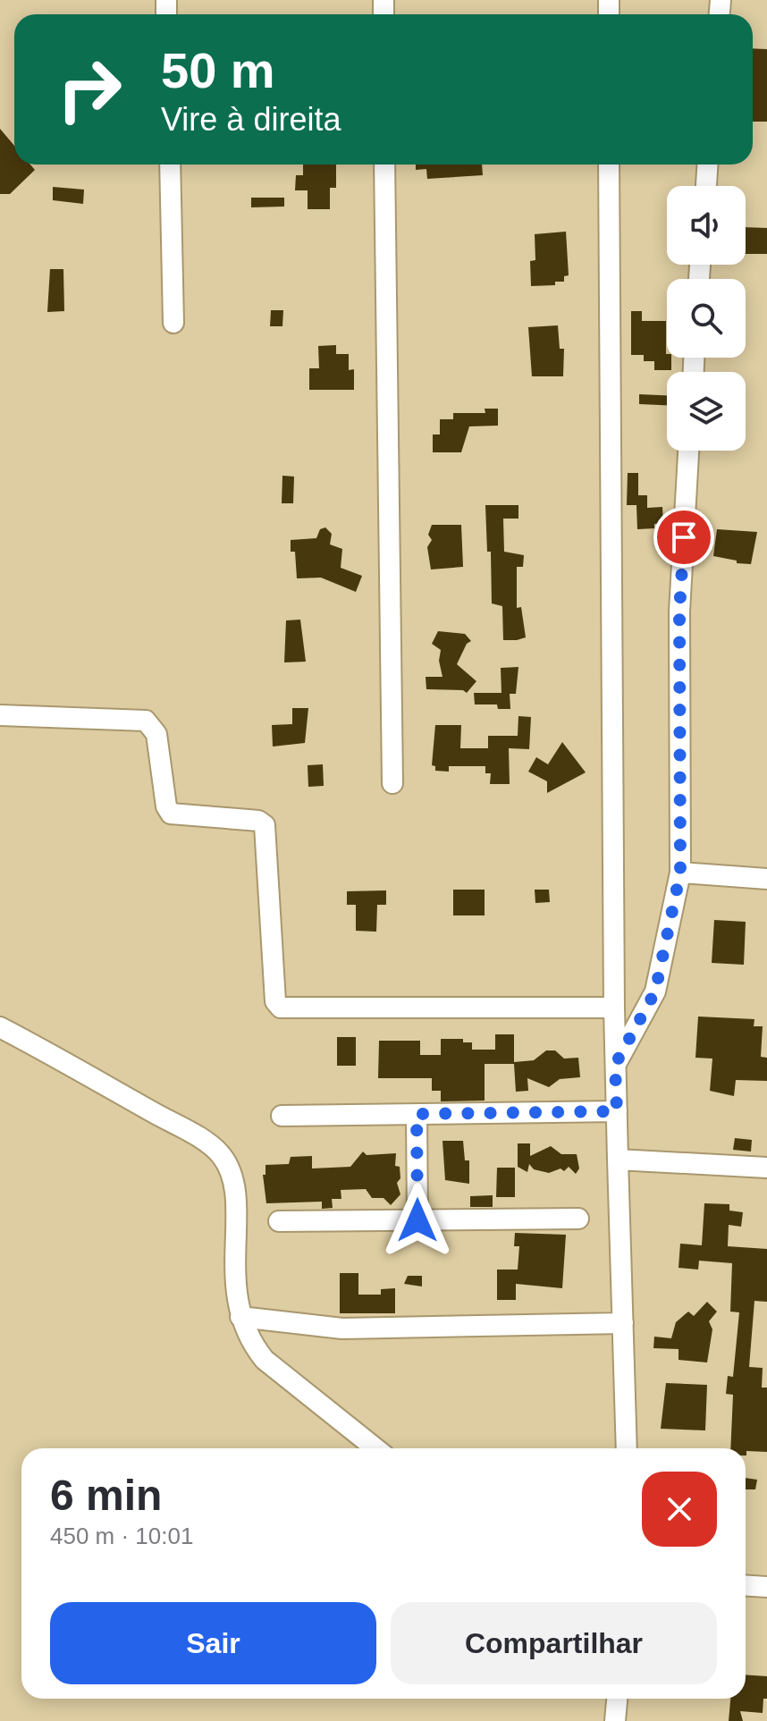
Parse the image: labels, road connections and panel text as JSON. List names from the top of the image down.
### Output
{
  "page": {
    "turn": ["50 m", "Vire à direita"],
    "heading": ["6 min", "450 m · 10:01"],
    "buttons": ["Sair", "Compartilhar"]
  }
}
